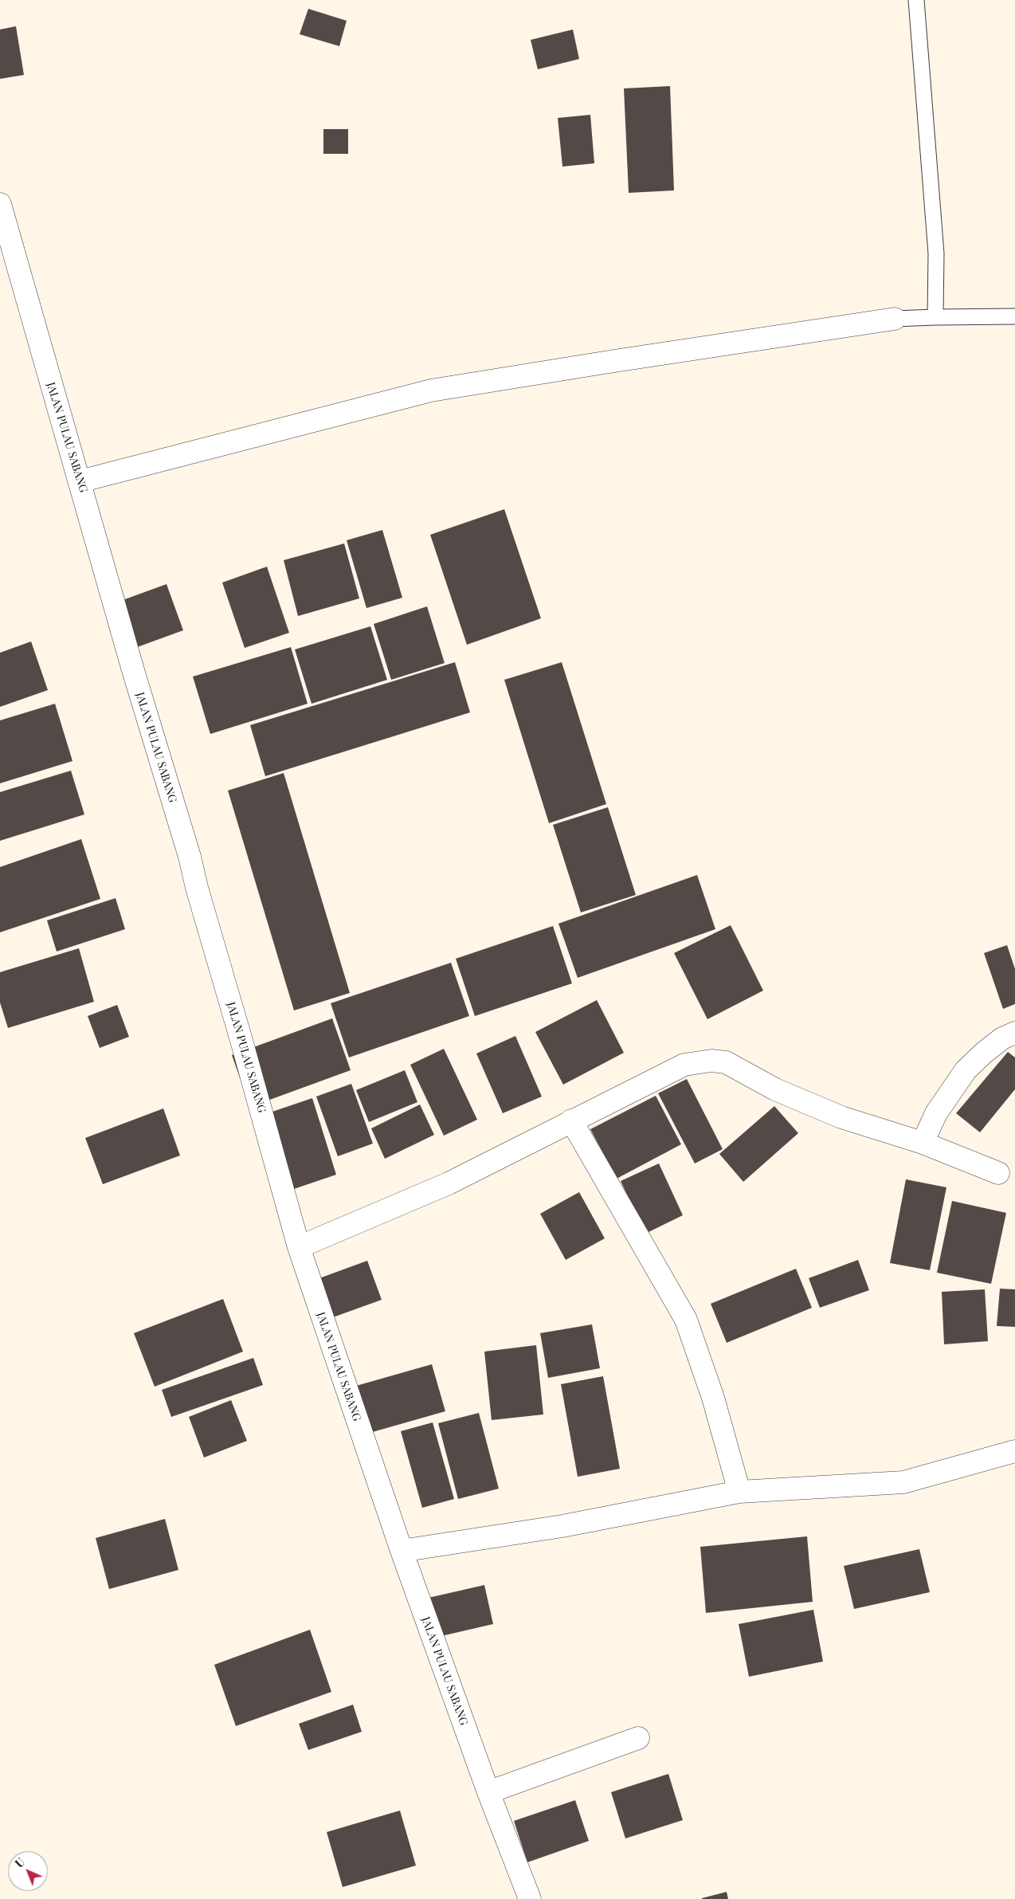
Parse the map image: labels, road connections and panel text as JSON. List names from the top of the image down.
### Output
{
  "streets": {
    "street": ["JALAN PULAU SABANG"]
  },
  "north": "top left"
}
